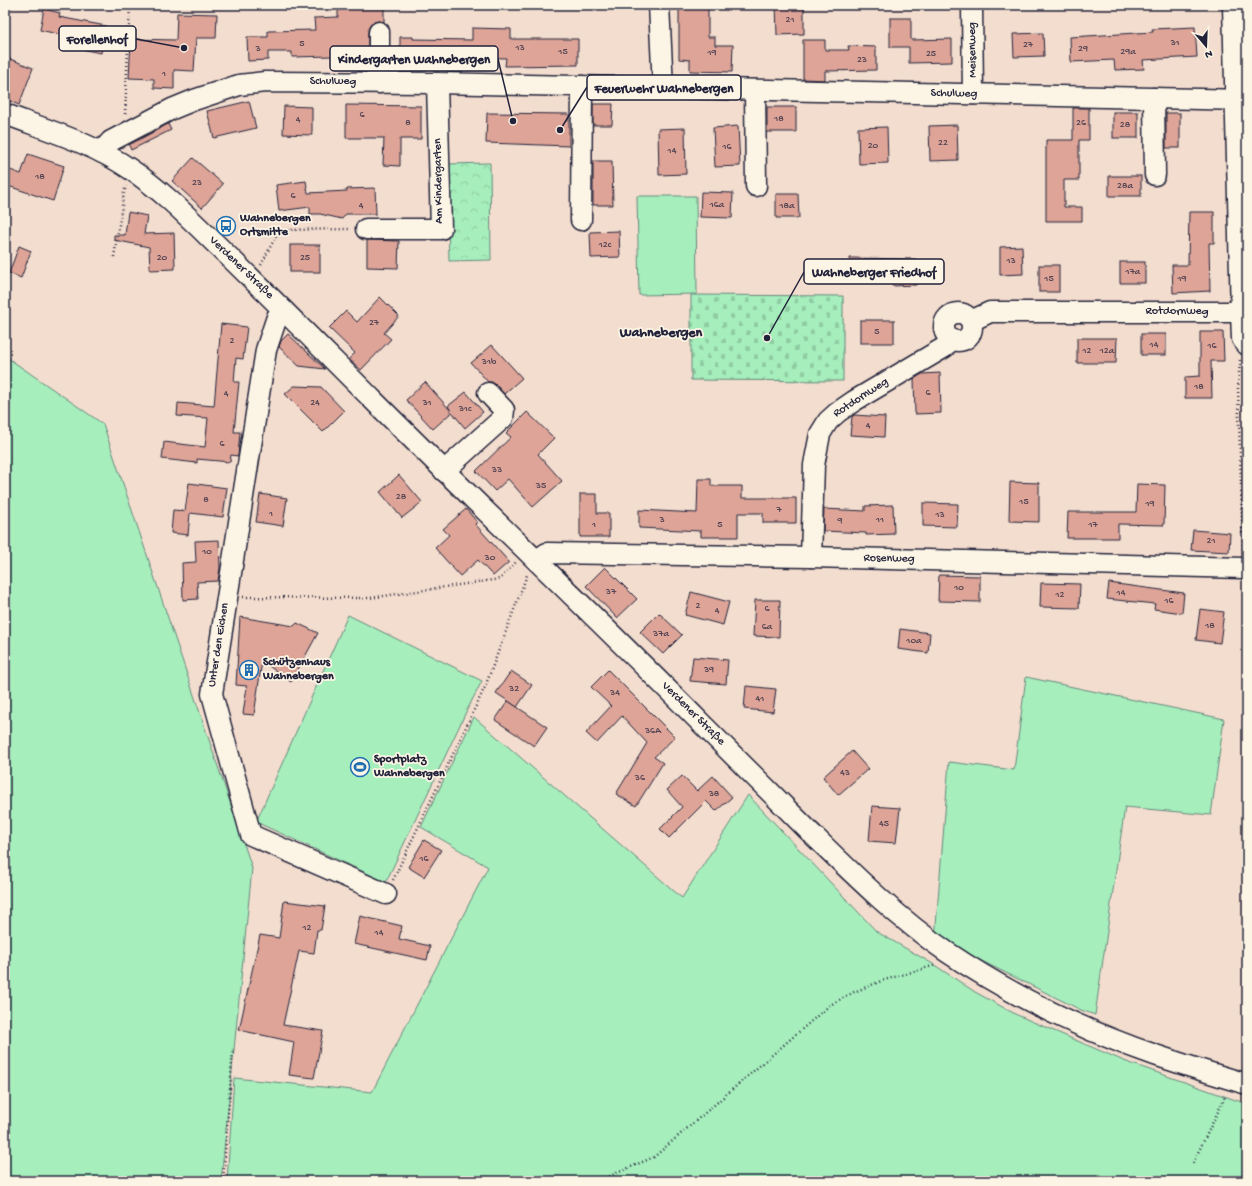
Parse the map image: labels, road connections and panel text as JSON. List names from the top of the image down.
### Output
{
  "streets": {
    "street": [
      "Meisenweg",
      "Schulweg",
      "Am Kindergarten",
      "Verdener Straße",
      "Rotdornweg",
      "Rosenweg",
      "Unter den Eichen"
    ]
  },
  "crossings": [
    ["Meisenweg", "Schulweg"],
    ["Schulweg", "Am Kindergarten"],
    ["Schulweg", "Verdener Straße"],
    ["Verdener Straße", "Rosenweg"],
    ["Verdener Straße", "Unter den Eichen"],
    ["Rotdornweg", "Rosenweg"]
  ],
  "districts": ["Wahnebergen"],
  "places": {
    "other": [
      "Forellenhof",
      "Kindergarten Wahnebergen",
      "Feuerwehr Wahnebergen",
      "Wahneberger Friedhof"
    ],
    "bus stop": ["Wahnebergen Ortsmitte"],
    "building": ["Schützenhaus Wahnebergen"],
    "sports": ["Sportplatz Wahnebergen"]
  },
  "house_numbers": [
    "21",
    "31",
    "5",
    "27",
    "13",
    "3",
    "29",
    "15",
    "29a",
    "19",
    "25",
    "23",
    "1",
    "6",
    "18",
    "4",
    "8",
    "26",
    "28",
    "22",
    "20",
    "16",
    "14",
    "18",
    "23",
    "28a",
    "6",
    "16a",
    "4",
    "18a",
    "12c",
    "20",
    "25",
    "13",
    "17a",
    "15",
    "19",
    "27",
    "5",
    "2",
    "14",
    "16",
    "12",
    "12a",
    "31b",
    "18",
    "6",
    "4",
    "24",
    "31",
    "31c",
    "4",
    "6",
    "33",
    "35",
    "28",
    "8",
    "15",
    "19",
    "7",
    "1",
    "13",
    "3",
    "11",
    "9",
    "1",
    "5",
    "17",
    "21",
    "10",
    "30",
    "10",
    "37",
    "14",
    "12",
    "16",
    "2",
    "6",
    "4",
    "18",
    "6a",
    "37a",
    "10a",
    "39",
    "32",
    "34",
    "41",
    "36A",
    "43",
    "36",
    "38",
    "45",
    "16",
    "12",
    "14"
  ],
  "north": "bottom"
}
